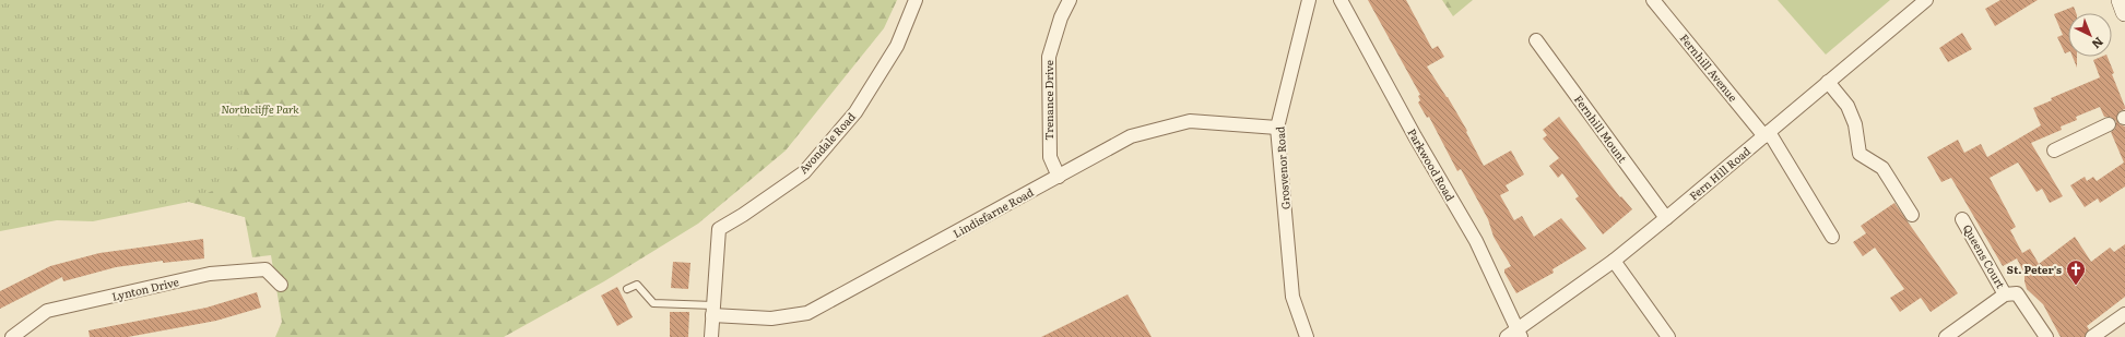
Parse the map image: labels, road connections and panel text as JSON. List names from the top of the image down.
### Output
{
  "streets": {
    "street": [
      "Fernhill Avenue",
      "Trenance Drive",
      "Fernhill Mount",
      "Avondale Road",
      "Parkwood Road",
      "Grosvenor Road",
      "Fern Hill Road",
      "Lindisfarne Road",
      "Queens Court",
      "Lynton Drive"
    ]
  },
  "crossings": [
    ["Fernhill Avenue", "Fern Hill Road"],
    ["Trenance Drive", "Lindisfarne Road"],
    ["Fernhill Mount", "Fern Hill Road"],
    ["Avondale Road", "Lindisfarne Road"],
    ["Parkwood Road", "Fern Hill Road"],
    ["Grosvenor Road", "Lindisfarne Road"]
  ],
  "parks": ["Northcliffe Park"],
  "places": {
    "church": ["St. Peter's"]
  },
  "north": "bottom right"
}
